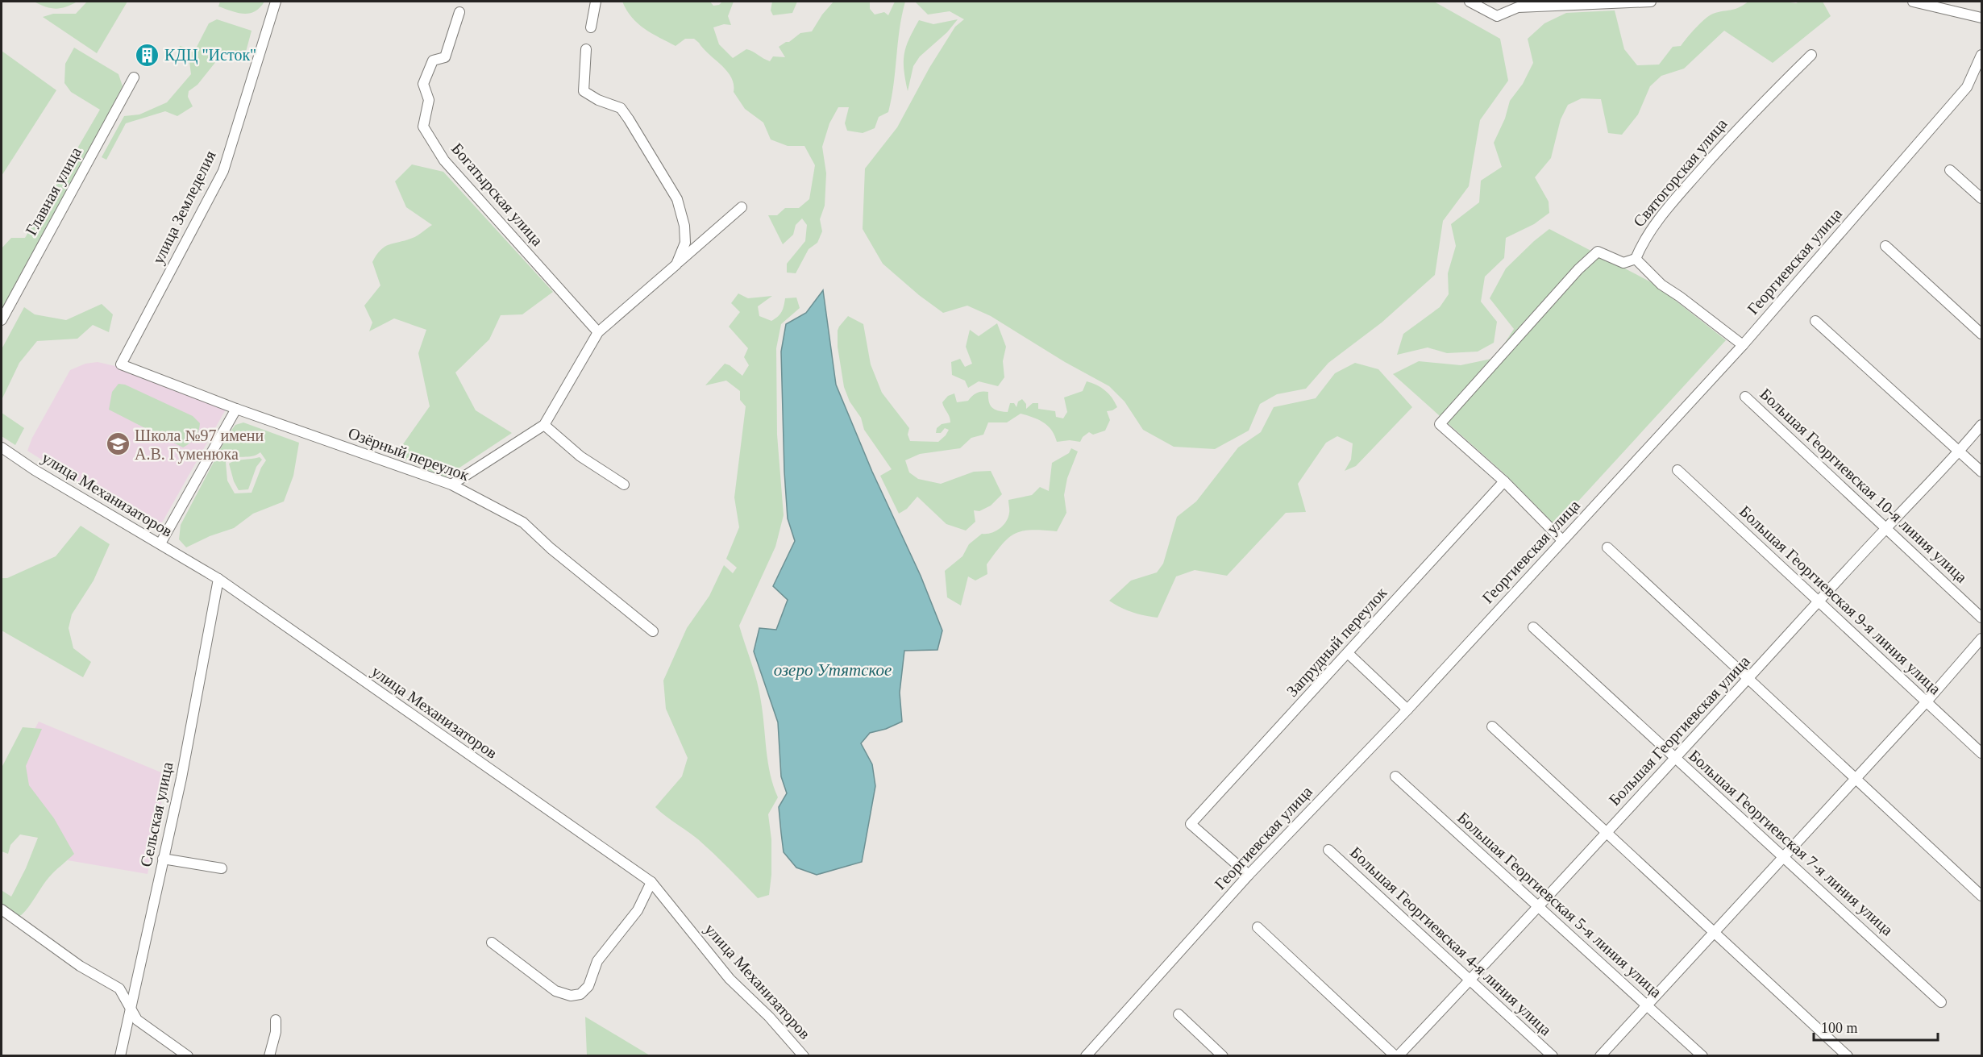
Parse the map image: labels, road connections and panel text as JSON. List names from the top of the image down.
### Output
{
  "streets": {
    "street": [
      "Святогорская улица",
      "Главная улица",
      "Богатырская улица",
      "улица Земледелия",
      "Георгиевская улица",
      "Озёрный переулок",
      "Большая Георгиевская 10-я линия улица",
      "улица Механизаторов",
      "Большая Георгиевская 9-я линия улица",
      "Запрудный переулок",
      "Большая Георгиевская улица",
      "Сельская улица",
      "Большая Георгиевская 7-я линия улица",
      "Большая Георгиевская 5-я линия улица",
      "Большая Георгиевская 4-я линия улица"
    ]
  },
  "crossings": [
    ["улица Земледелия", "Озёрный переулок"],
    ["Георгиевская улица", "Запрудный переулок"],
    ["Большая Георгиевская 10-я линия улица", "Большая Георгиевская улица"],
    ["улица Механизаторов", "Сельская улица"],
    ["Большая Георгиевская 9-я линия улица", "Большая Георгиевская улица"],
    ["Большая Георгиевская улица", "Большая Георгиевская 7-я линия улица"],
    ["Большая Георгиевская улица", "Большая Георгиевская 5-я линия улица"],
    ["Большая Георгиевская улица", "Большая Георгиевская 4-я линия улица"]
  ],
  "water": ["озеро Утятское"],
  "places": {
    "building": ["КДЦ \"Исток\""],
    "school or university": ["Школа №97 имени А.В. Гуменюка"]
  },
  "scale_bar": "100 m"
}
